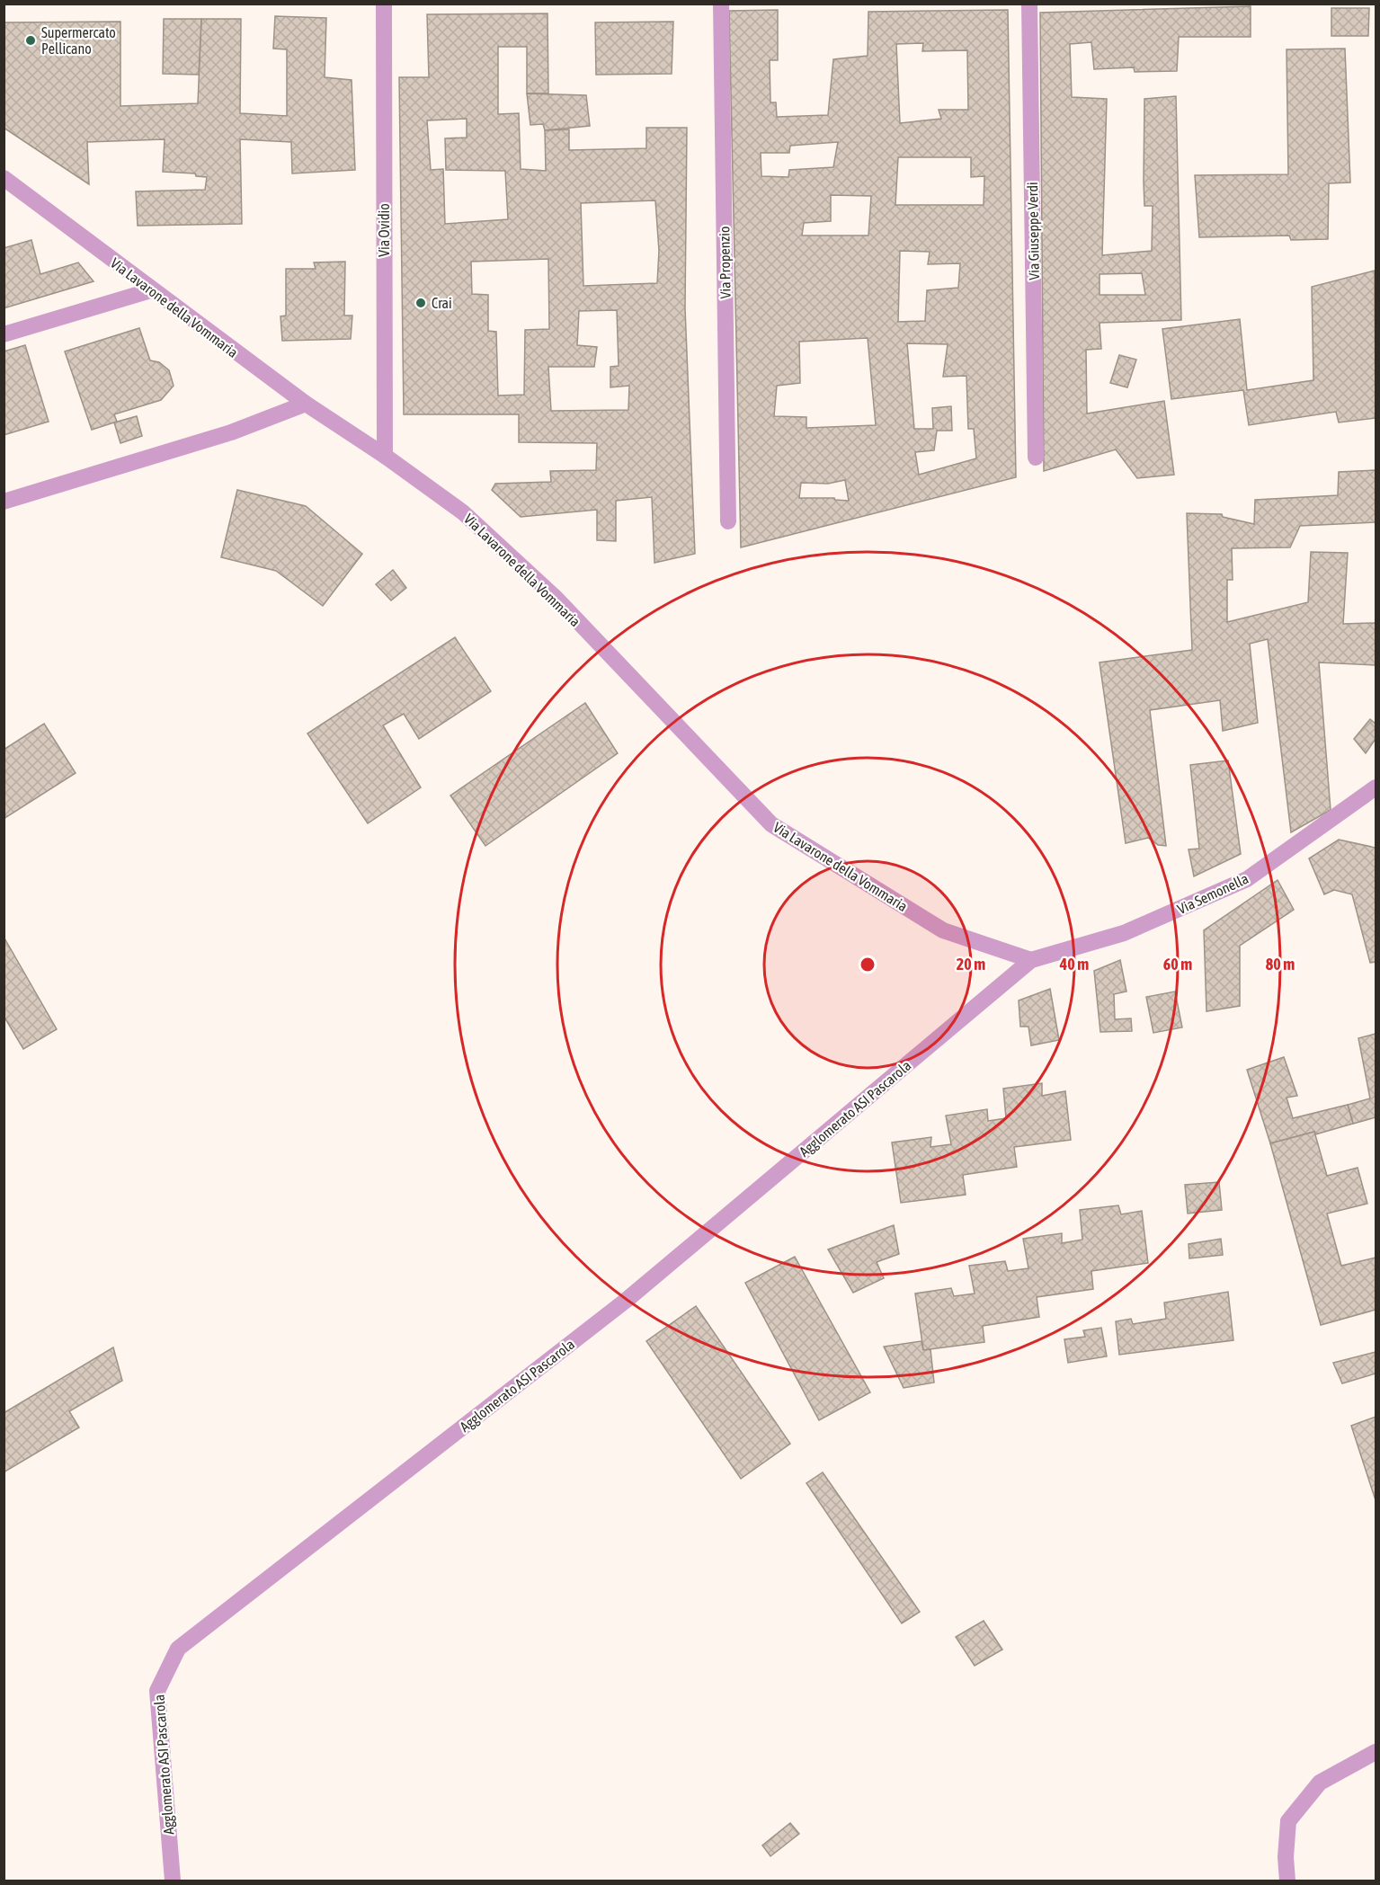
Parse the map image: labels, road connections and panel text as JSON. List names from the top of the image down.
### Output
{
  "streets": {
    "street": [
      "Via Ovidio",
      "Via Giuseppe Verdi",
      "Via Propenzio",
      "Via Lavarone della Vommaria",
      "Via Semonella",
      "Agglomerato ASI Pascarola"
    ]
  },
  "crossings": [
    ["Via Ovidio", "Via Lavarone della Vommaria"],
    ["Via Lavarone della Vommaria", "Via Semonella"],
    ["Via Lavarone della Vommaria", "Agglomerato ASI Pascarola"],
    ["Via Semonella", "Agglomerato ASI Pascarola"]
  ],
  "places": ["Supermercato Pellicano", "Crai"],
  "rings": [
    "20 m",
    "40 m",
    "60 m",
    "80 m"
  ]
}
